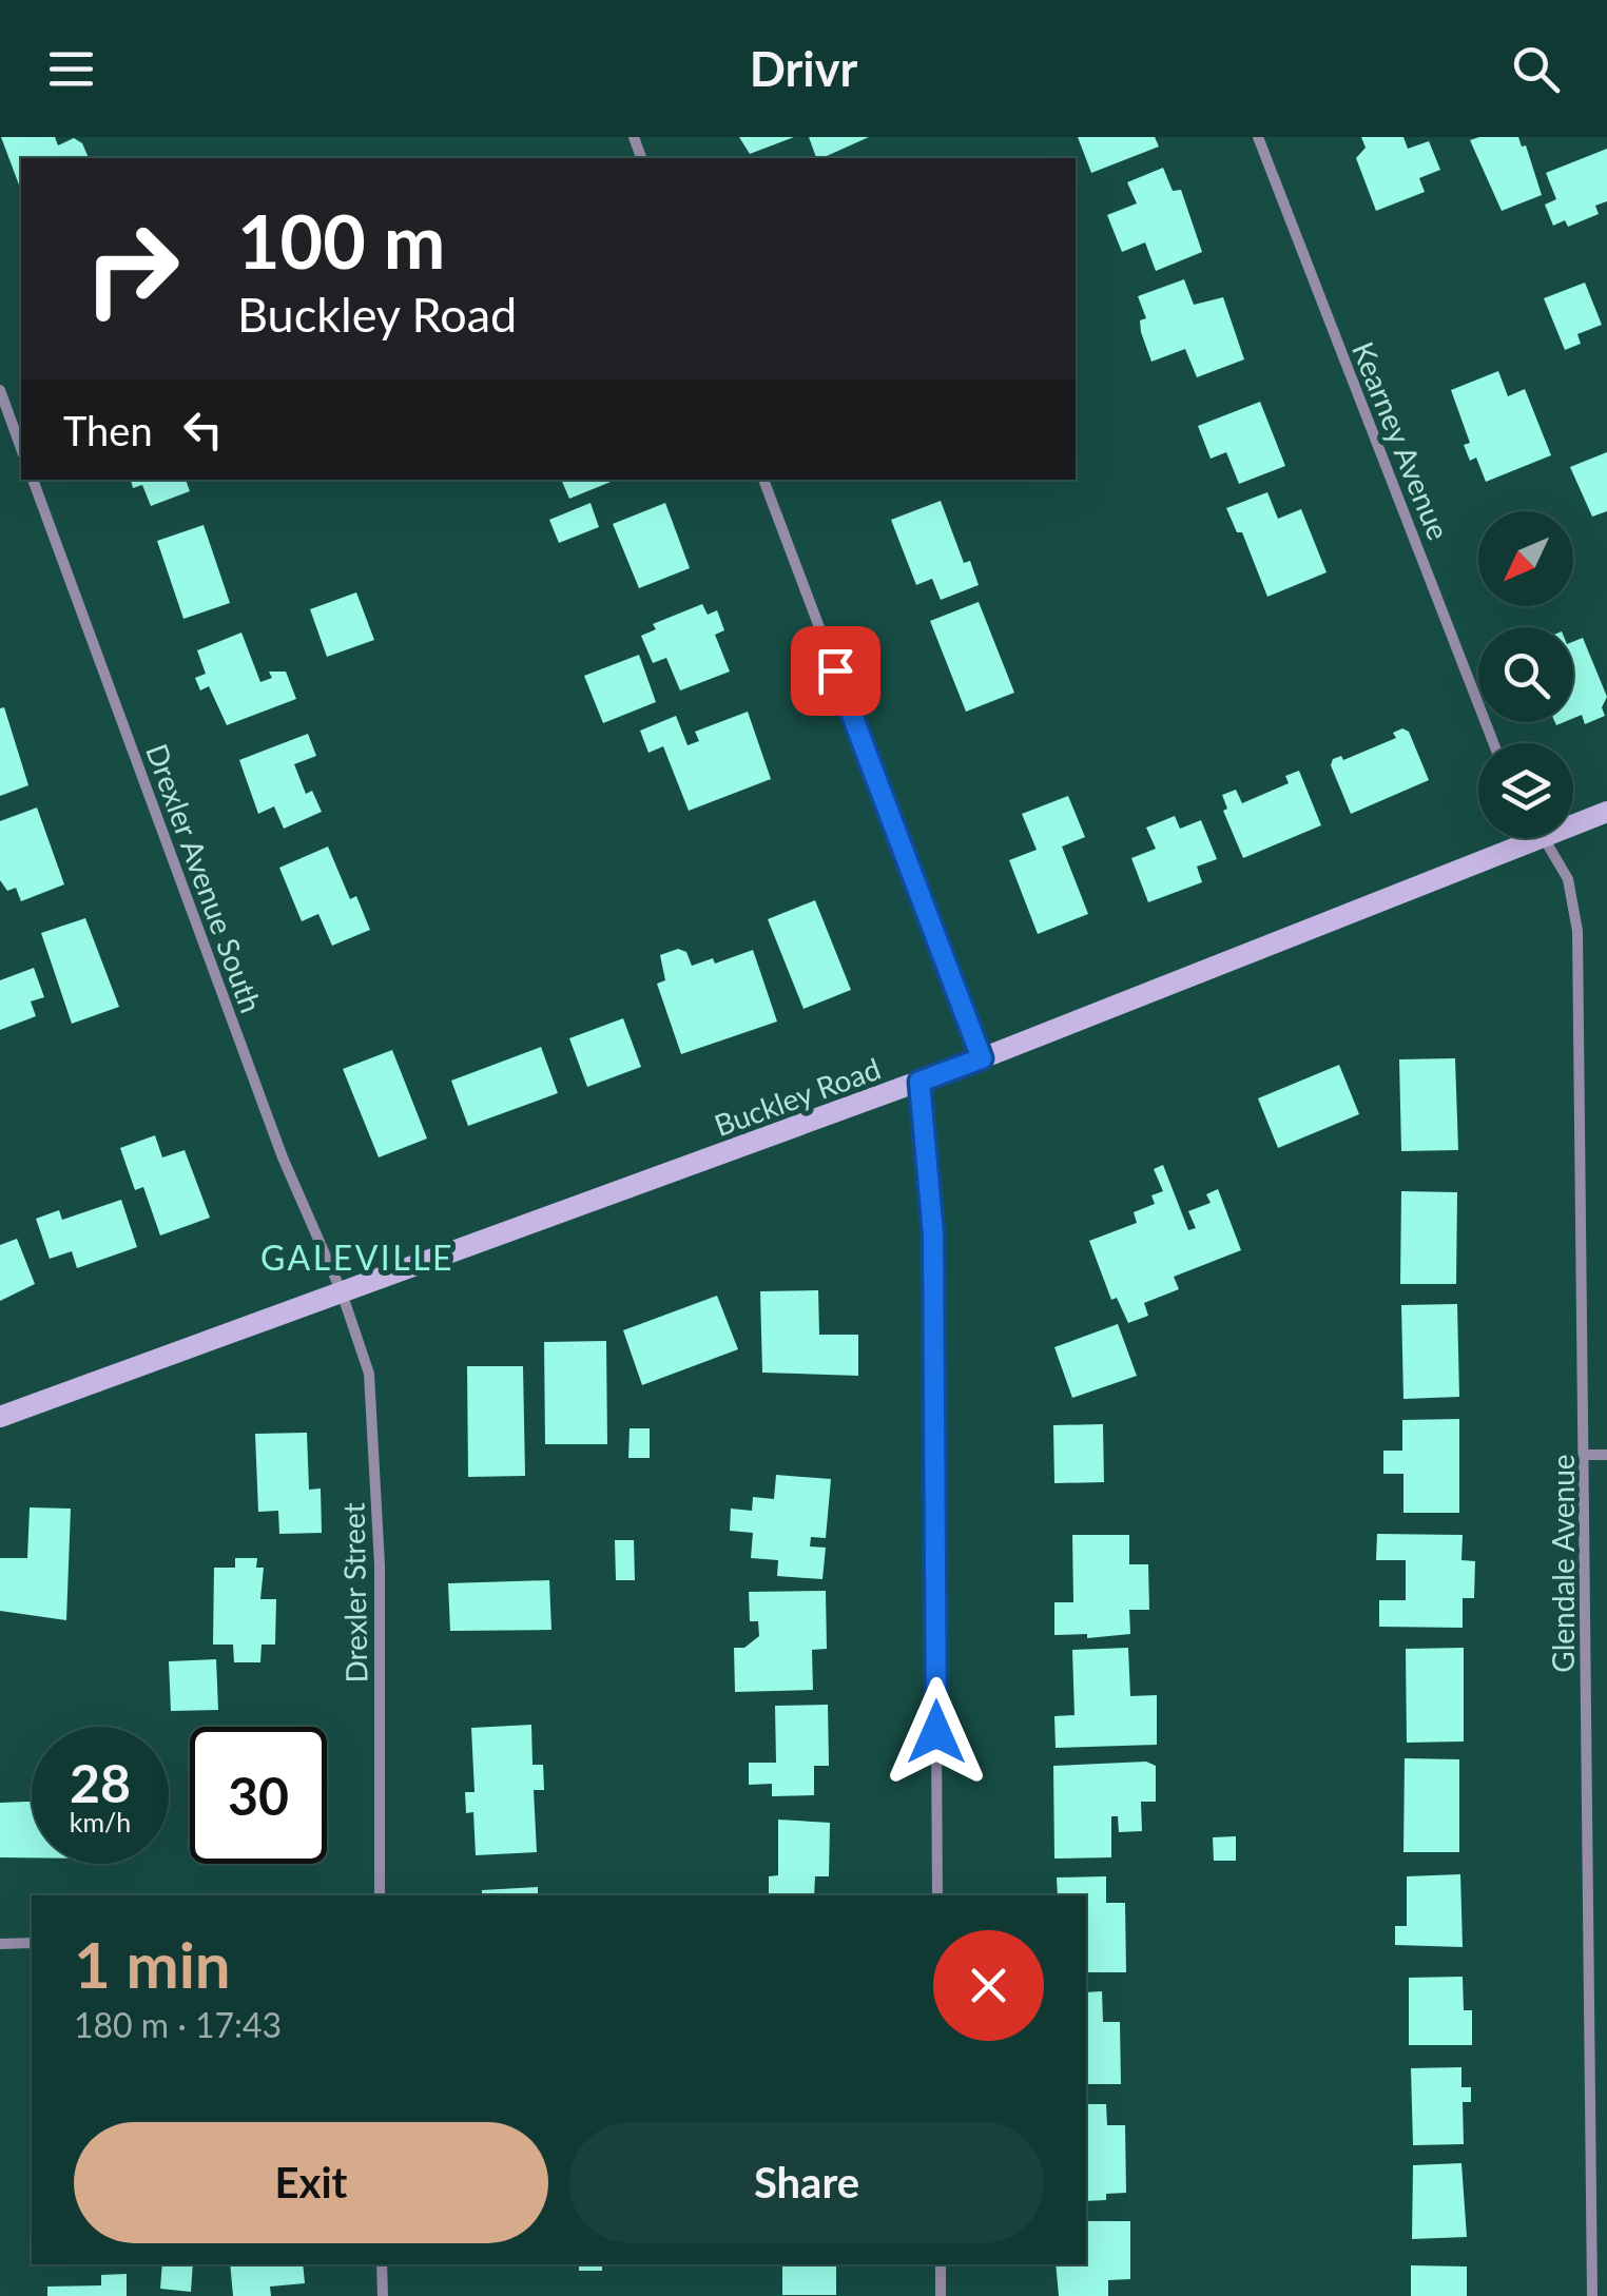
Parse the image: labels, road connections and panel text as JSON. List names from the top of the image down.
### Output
{
  "streets": {
    "street": [
      "Kearney Avenue",
      "Drexler Avenue South",
      "Buckley Road",
      "Glendale Avenue",
      "Drexler Street"
    ]
  },
  "crossings": [
    ["Drexler Avenue South", "Buckley Road"],
    ["Drexler Avenue South", "Drexler Street"],
    ["Buckley Road", "Drexler Street"]
  ],
  "districts": ["GALEVILLE"],
  "north": "bottom left",
  "page": {
    "header": "Drivr",
    "turn": ["100 m", "Buckley Road"],
    "then": "Then",
    "speed": "28 km/h",
    "limit": "30",
    "heading": ["1 min", "180 m · 17:43"],
    "buttons": ["Exit", "Share"]
  }
}
